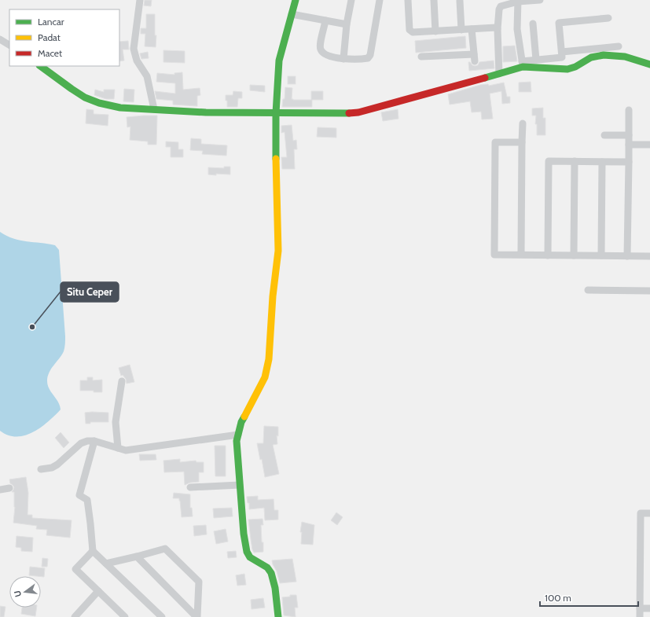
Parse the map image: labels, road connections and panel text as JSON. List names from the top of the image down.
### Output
{
  "places": ["Situ Ceper"],
  "legend": ["Lancar", "Padat", "Macet"],
  "scale_bar": "100 m",
  "north": "left"
}
